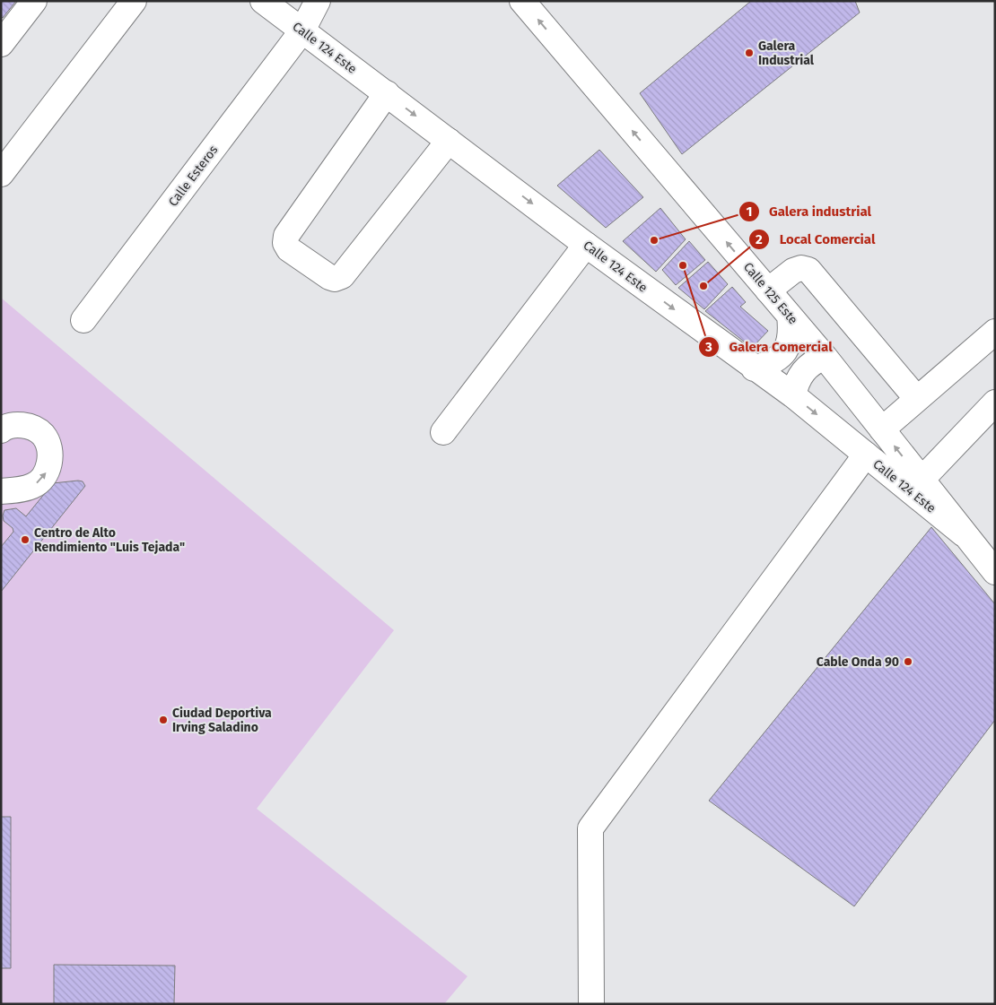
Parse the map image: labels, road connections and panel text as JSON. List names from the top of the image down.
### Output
{
  "streets": {
    "main road": ["Calle 124 Este", "Calle Esteros", "Calle 125 Este"]
  },
  "crossings": [
    ["Calle 124 Este", "Calle Esteros"],
    ["Calle 124 Este", "Calle 125 Este"]
  ],
  "one_way": ["Calle 124 Este", "Calle 125 Este"],
  "places": [
    "Galera Industrial",
    "Galera industrial",
    "Galera Comercial",
    "Local Comercial",
    "Centro de Alto Rendimiento \"Luis Tejada\"",
    "Cable Onda 90",
    "Ciudad Deportiva Irving Saladino"
  ]
}
